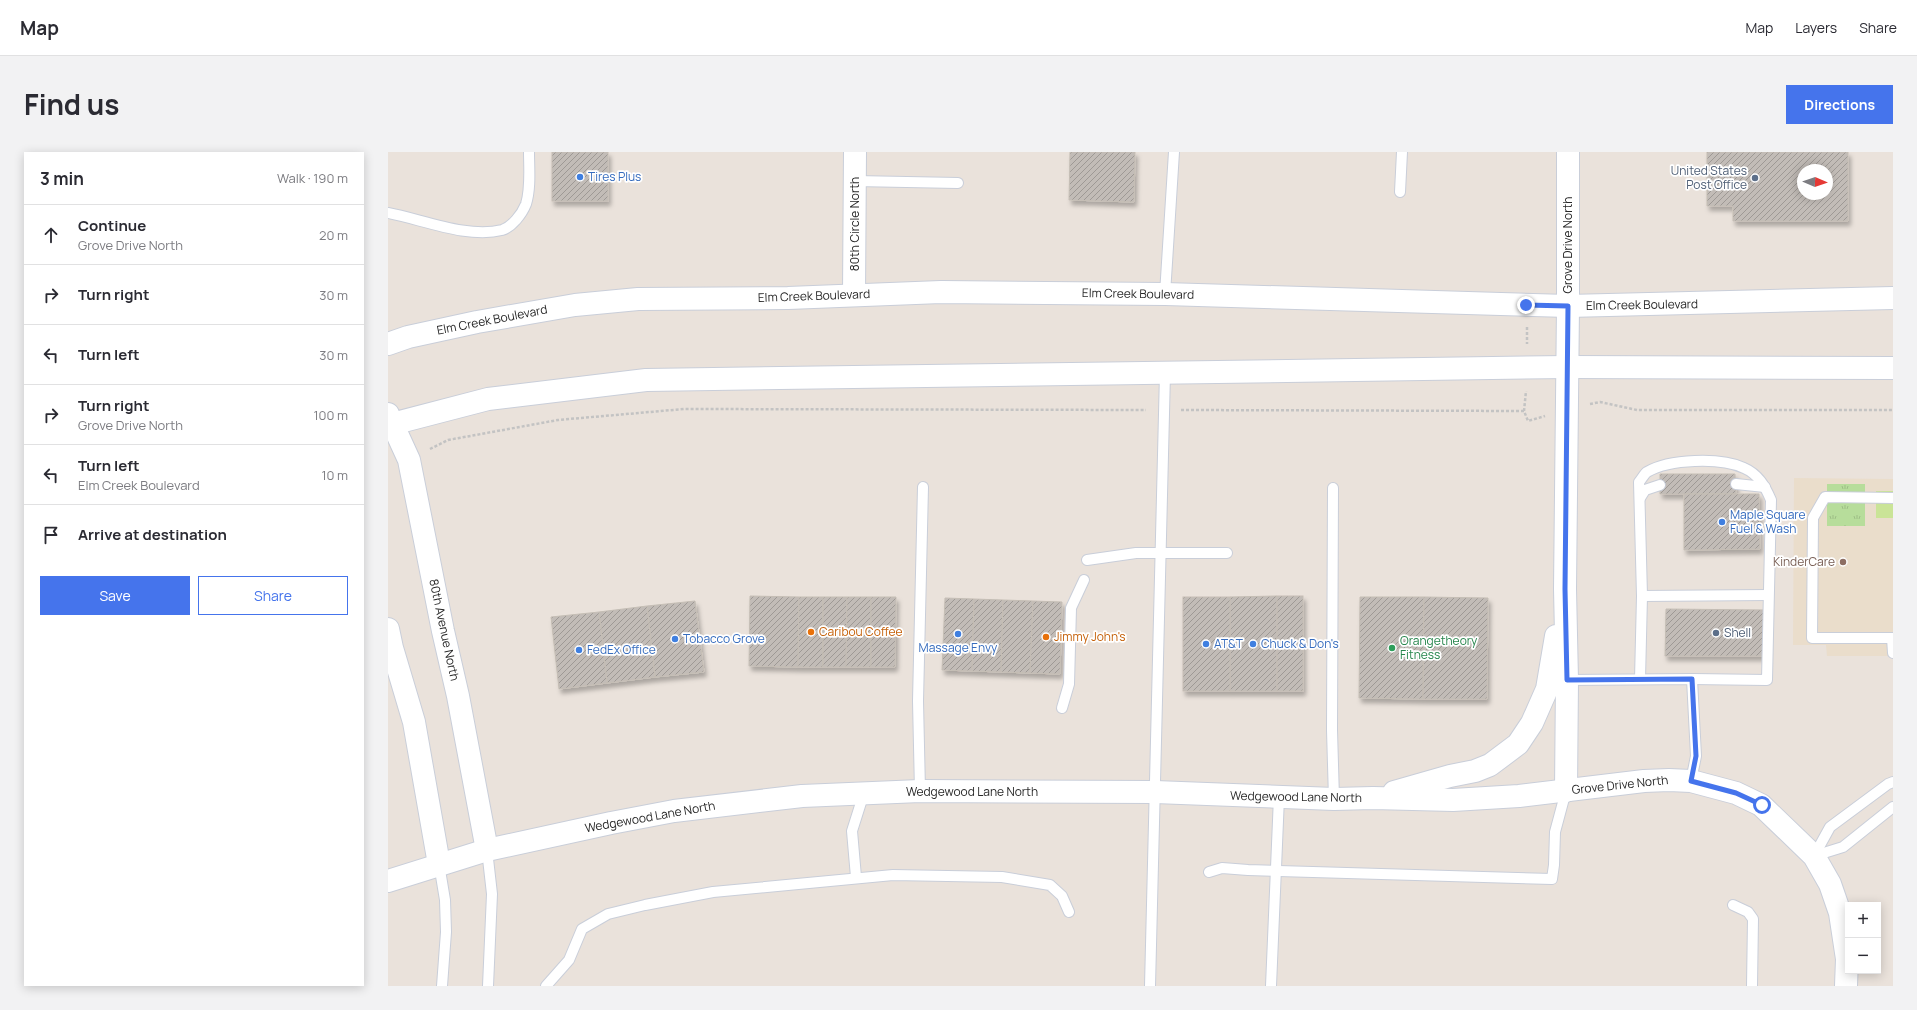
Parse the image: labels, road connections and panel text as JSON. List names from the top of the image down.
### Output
{
  "streets": {
    "street": [
      "80th Circle North",
      "Grove Drive North",
      "Elm Creek Boulevard",
      "80th Avenue North",
      "Wedgewood Lane North"
    ]
  },
  "crossings": [
    ["80th Circle North", "Elm Creek Boulevard"],
    ["Grove Drive North", "Elm Creek Boulevard"],
    ["Grove Drive North", "Wedgewood Lane North"],
    ["80th Avenue North", "Wedgewood Lane North"]
  ],
  "places": [
    "Tires Plus",
    "United States Post Office",
    "Maple Square Fuel & Wash",
    "KinderCare",
    "Caribou Coffee",
    "Shell",
    "Massage Envy",
    "Jimmy John's",
    "Tobacco Grove",
    "AT&T",
    "Chuck & Don's",
    "Orangetheory Fitness",
    "FedEx Office"
  ],
  "north": "right",
  "page": {
    "header": "Map",
    "nav": ["Map", "Layers", "Share"],
    "title": "Find us",
    "buttons": [
      "Directions",
      ["Save", "Share"]
    ],
    "heading": ["3 min", "Walk · 190 m"],
    "list": [
      ["Continue", "Grove Drive North", "20 m"],
      ["Turn right", "30 m"],
      ["Turn left", "30 m"],
      ["Turn right", "Grove Drive North", "100 m"],
      ["Turn left", "Elm Creek Boulevard", "10 m"],
      "Arrive at destination"
    ],
    "map_buttons": ["+", "−"]
  }
}
